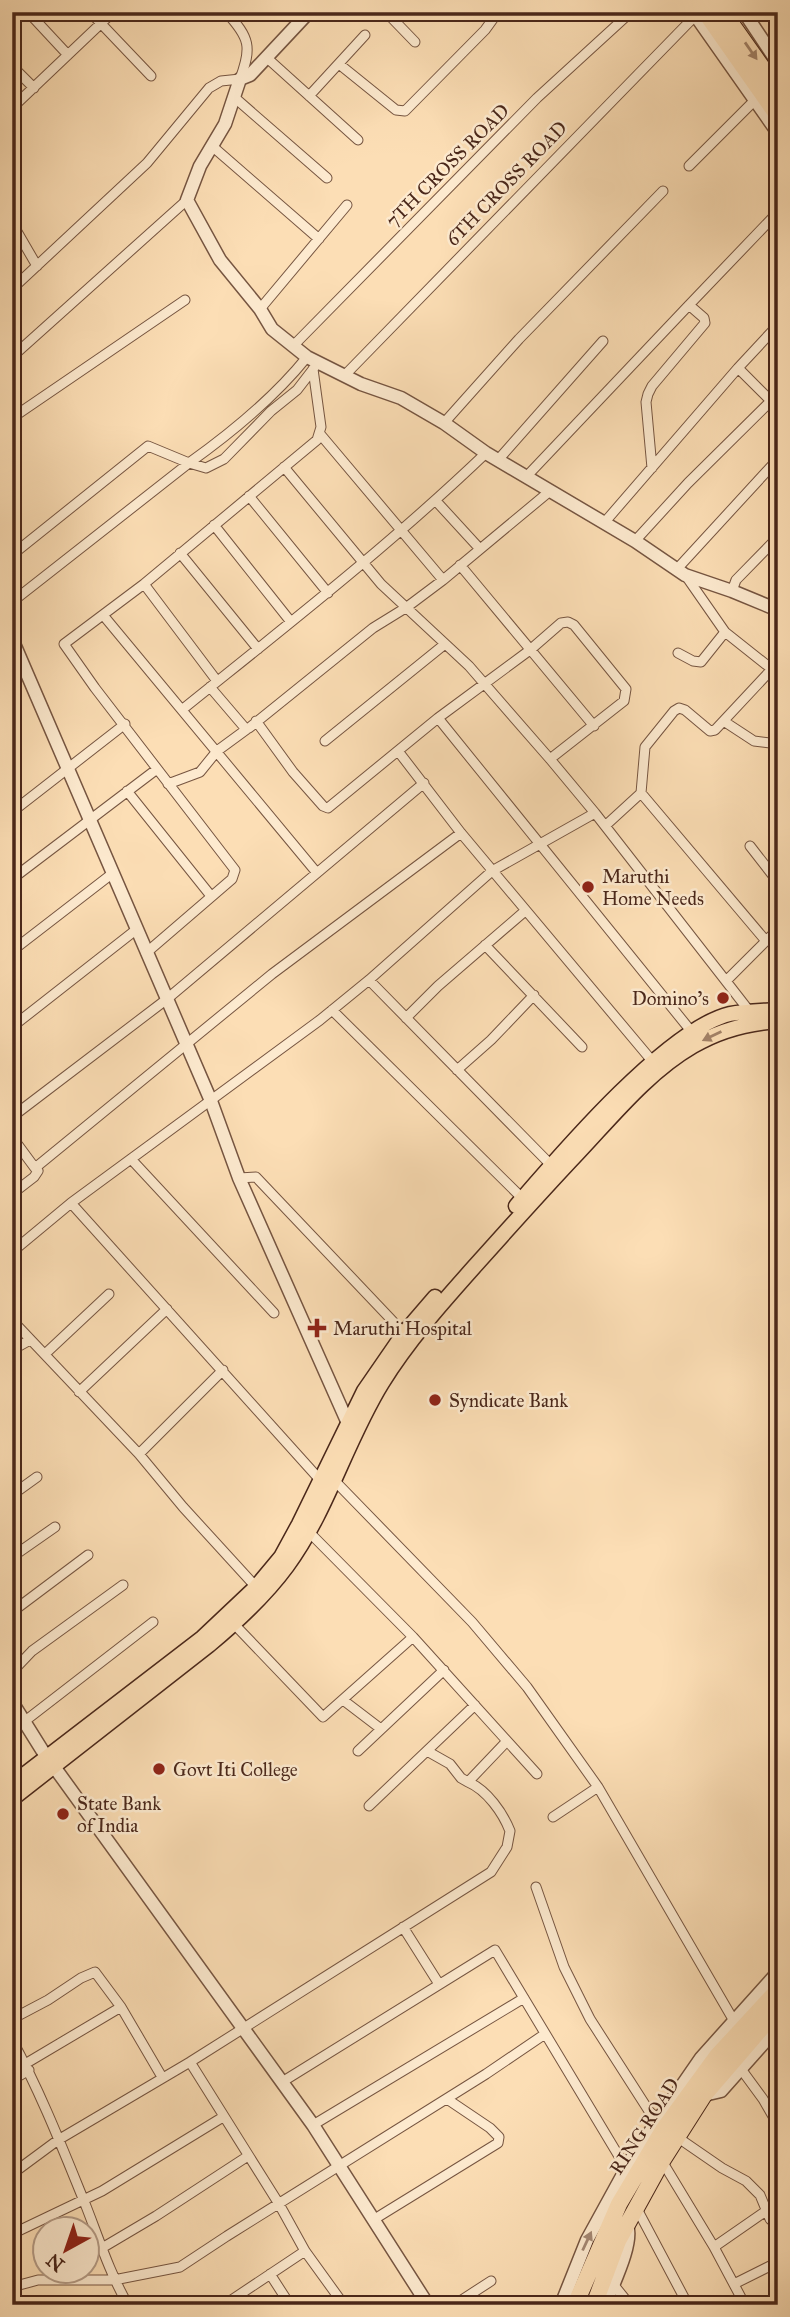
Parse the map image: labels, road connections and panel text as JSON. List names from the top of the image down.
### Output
{
  "streets": {
    "highway": ["RING ROAD"],
    "street": ["7TH CROSS ROAD", "6TH CROSS ROAD"]
  },
  "places": {
    "other": [
      "Maruthi Home Needs",
      "Domino's",
      "Syndicate Bank",
      "Govt Iti College",
      "State Bank of India"
    ],
    "health": ["Maruthi Hospital"]
  },
  "north": "bottom left"
}
